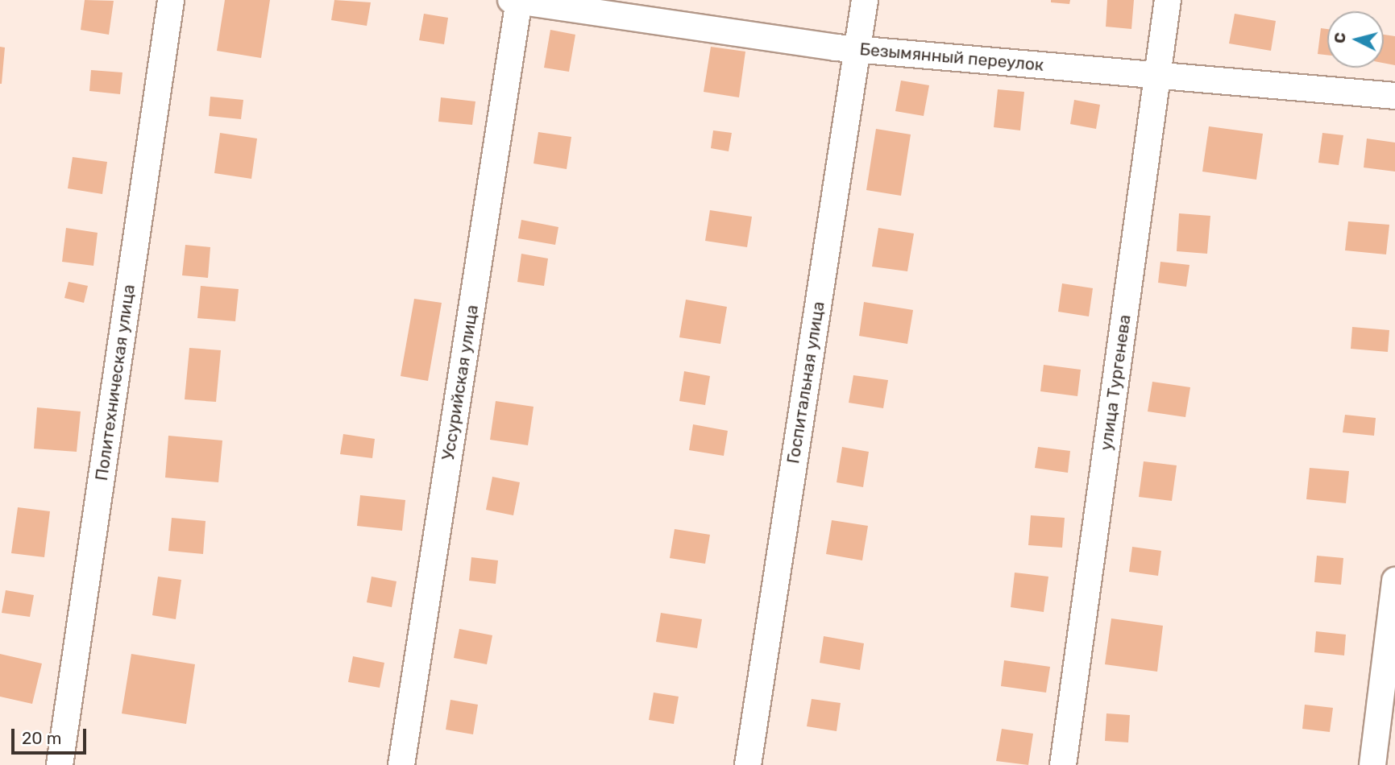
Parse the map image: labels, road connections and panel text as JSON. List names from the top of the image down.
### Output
{
  "streets": {
    "street": [
      "Безымянный переулок",
      "Политехническая улица",
      "Уссурийская улица",
      "Госпитальная улица",
      "улица Тургенева"
    ]
  },
  "crossings": [
    ["Безымянный переулок", "Уссурийская улица"],
    ["Безымянный переулок", "Госпитальная улица"],
    ["Безымянный переулок", "улица Тургенева"]
  ],
  "scale_bar": "20 m",
  "north": "left"
}
